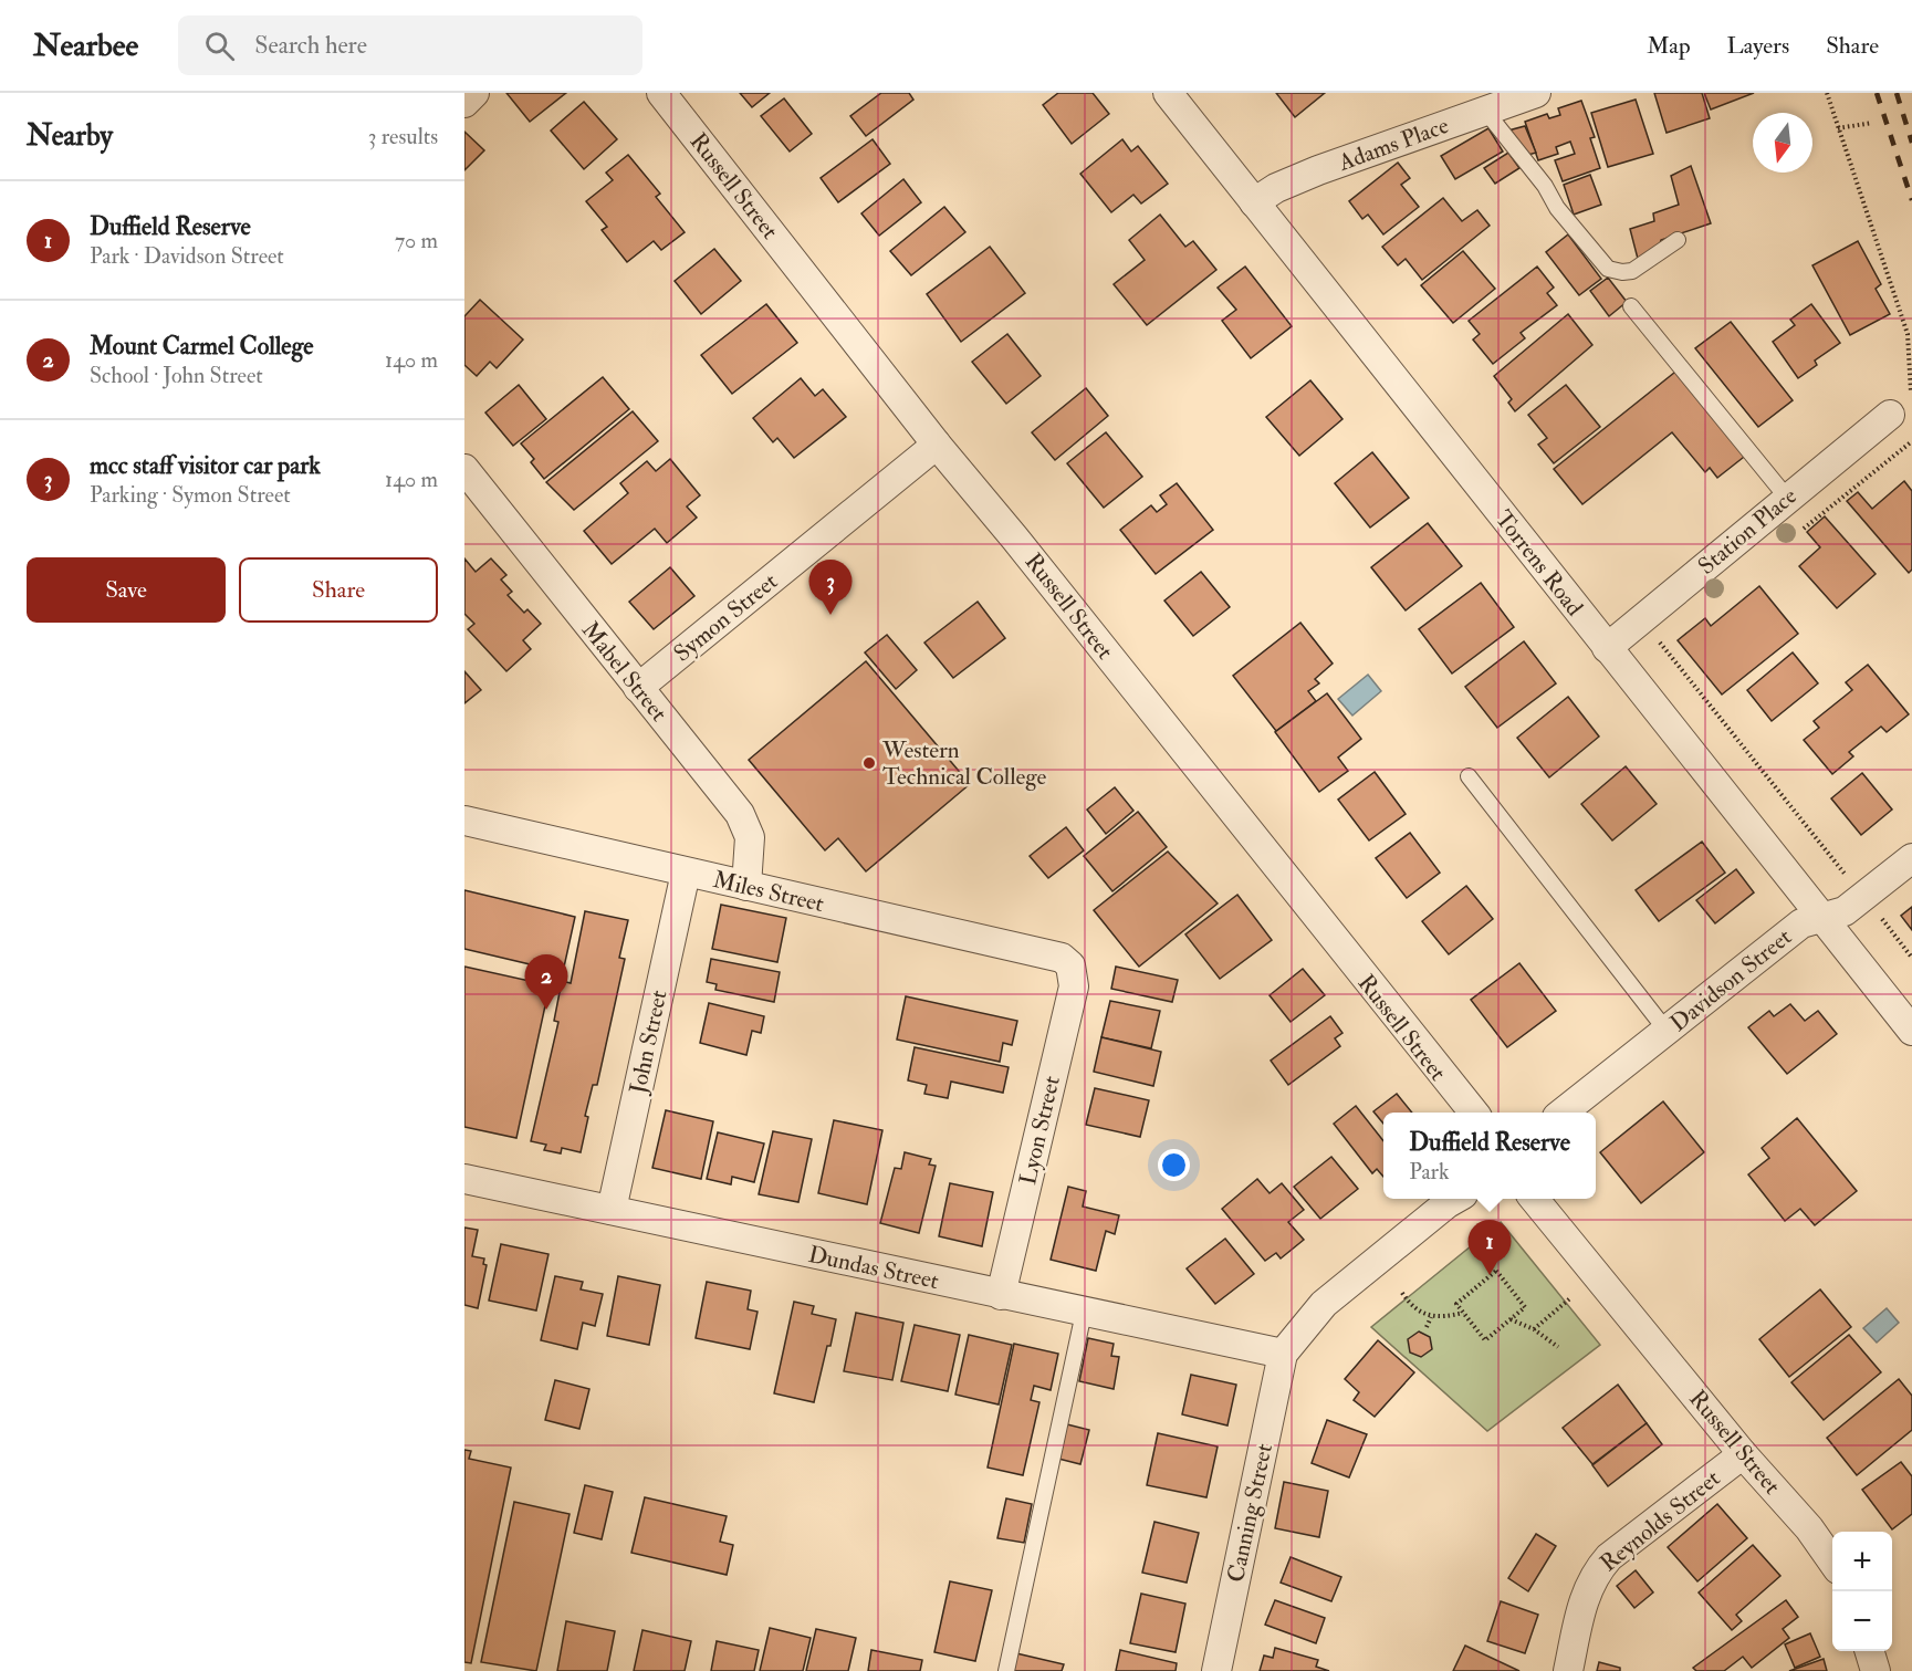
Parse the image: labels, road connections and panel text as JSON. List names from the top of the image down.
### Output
{
  "streets": {
    "street": [
      "Adams Place",
      "Russell Street",
      "Station Place",
      "Torrens Road",
      "Symon Street",
      "Mabel Street",
      "Miles Street",
      "Davidson Street",
      "John Street",
      "Lyon Street",
      "Dundas Street",
      "Canning Street",
      "Reynolds Street"
    ]
  },
  "crossings": [
    ["Adams Place", "Torrens Road"],
    ["Russell Street", "Symon Street"],
    ["Russell Street", "Reynolds Street"],
    ["Station Place", "Torrens Road"],
    ["Torrens Road", "Davidson Street"],
    ["Symon Street", "Mabel Street"],
    ["Mabel Street", "Miles Street"],
    ["Miles Street", "John Street"],
    ["Miles Street", "Lyon Street"],
    ["John Street", "Dundas Street"],
    ["Lyon Street", "Dundas Street"],
    ["Dundas Street", "Canning Street"]
  ],
  "places": ["Western Technical College"],
  "north": "bottom",
  "page": {
    "header": "Nearbee",
    "search": "Search here",
    "nav": ["Map", "Layers", "Share"],
    "heading": ["Nearby", "3 results"],
    "list": [
      {
        "mark": "1",
        "name": "Duffield Reserve",
        "note": "Park · Davidson Street",
        "value": "70 m"
      },
      {
        "mark": "2",
        "name": "Mount Carmel College",
        "note": "School · John Street",
        "value": "140 m"
      },
      {
        "mark": "3",
        "name": "mcc staff visitor car park",
        "note": "Parking · Symon Street",
        "value": "140 m"
      }
    ],
    "buttons": ["Save", "Share"],
    "pins": ["3", "2", "1"],
    "popup": ["Duffield Reserve", "Park"],
    "map_buttons": ["+", "−"]
  }
}
